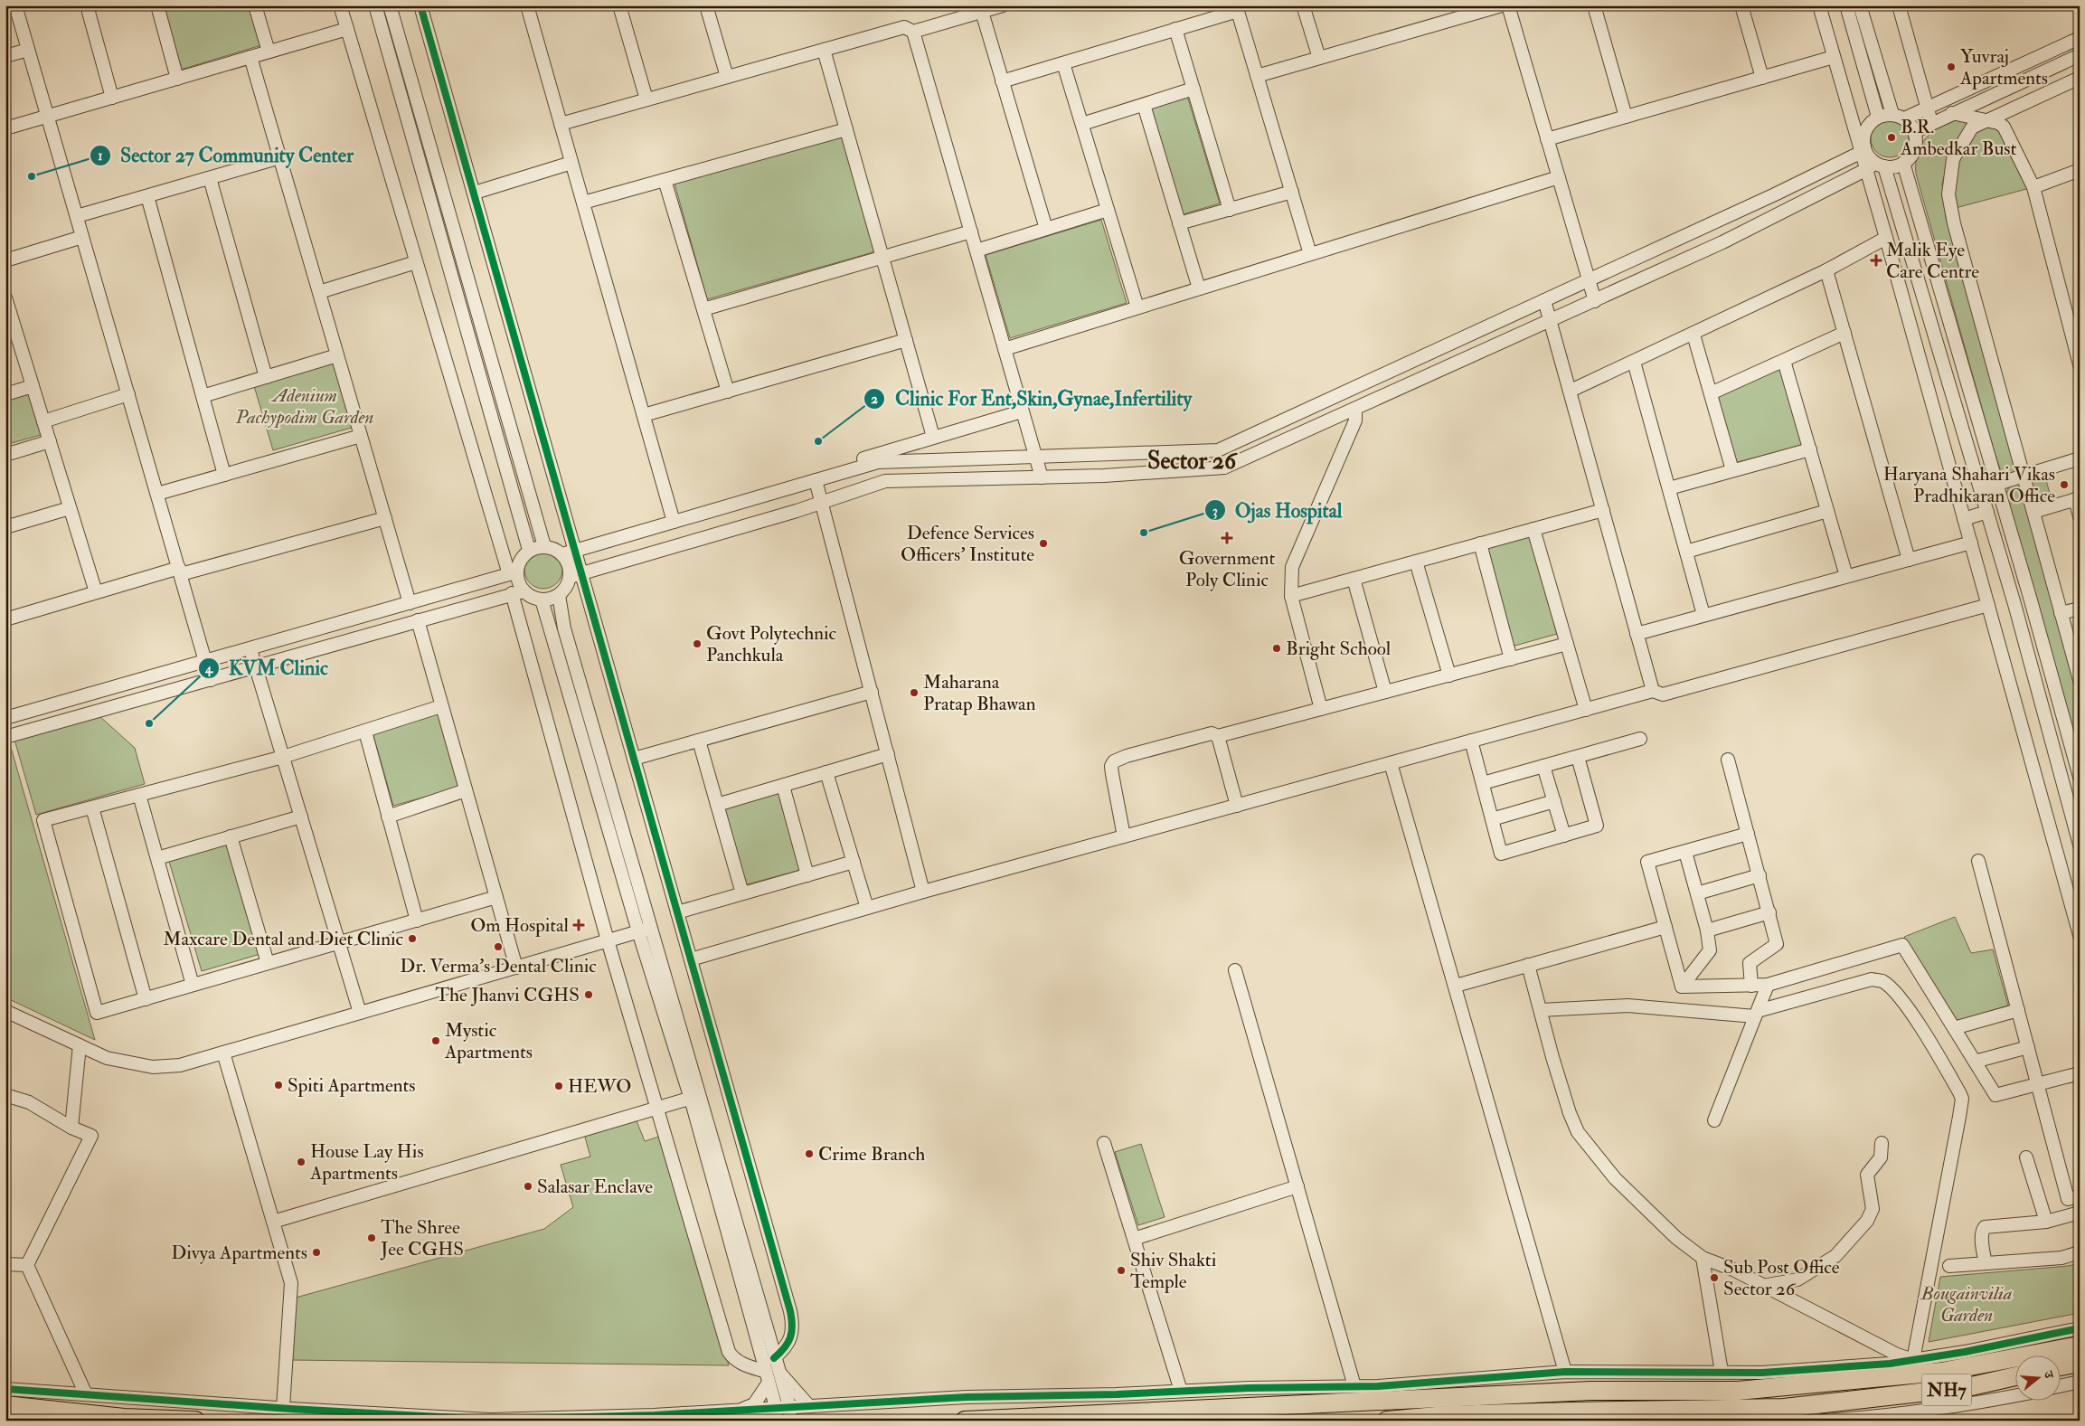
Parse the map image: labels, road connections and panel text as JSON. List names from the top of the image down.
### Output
{
  "streets": {
    "highway": ["NH7"]
  },
  "districts": ["Sector 26"],
  "parks": ["Adenium Pachypodim Garden", "Bougainvilia Garden"],
  "places": {
    "other": [
      "Yuvraj Apartments",
      "B.R. Ambedkar Bust",
      "Sector 27 Community Center",
      "Clinic For Ent,Skin,Gynae,Infertility",
      "Haryana Shahari Vikas Pradhikaran Office",
      "Ojas Hospital",
      "Defence Services Officers' Institute",
      "Govt Polytechnic Panchkula",
      "Bright School",
      "Maharana Pratap Bhawan",
      "KVM Clinic",
      "Maxcare Dental and Diet Clinic",
      "Dr. Verma's Dental Clinic",
      "The Jhanvi CGHS",
      "Mystic Apartments",
      "Spiti Apartments",
      "HEWO",
      "Crime Branch",
      "House Lay His Apartments",
      "Salasar Enclave",
      "The Shree Jee CGHS",
      "Divya Apartments",
      "Shiv Shakti Temple",
      "Sub Post Office Sector 26"
    ],
    "health": ["Malik Eye Care Centre", "Government Poly Clinic", "Om Hospital"]
  },
  "north": "right"
}
